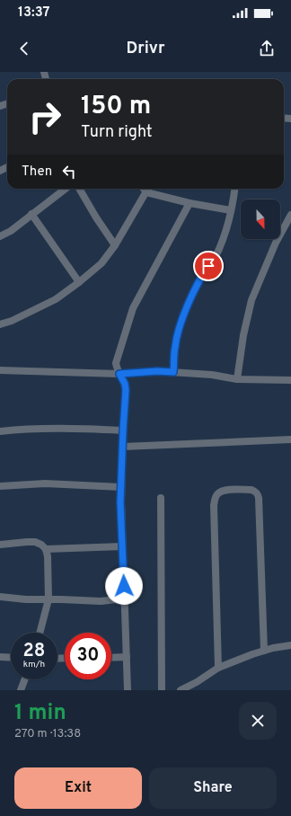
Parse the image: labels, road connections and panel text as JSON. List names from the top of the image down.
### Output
{
  "north": "bottom",
  "page": {
    "status": "13:37",
    "header": "Drivr",
    "turn": ["150 m", "Turn right"],
    "then": "Then",
    "speed": "28 km/h",
    "limit": "30",
    "heading": ["1 min", "270 m · 13:38"],
    "buttons": ["Exit", "Share"]
  }
}
